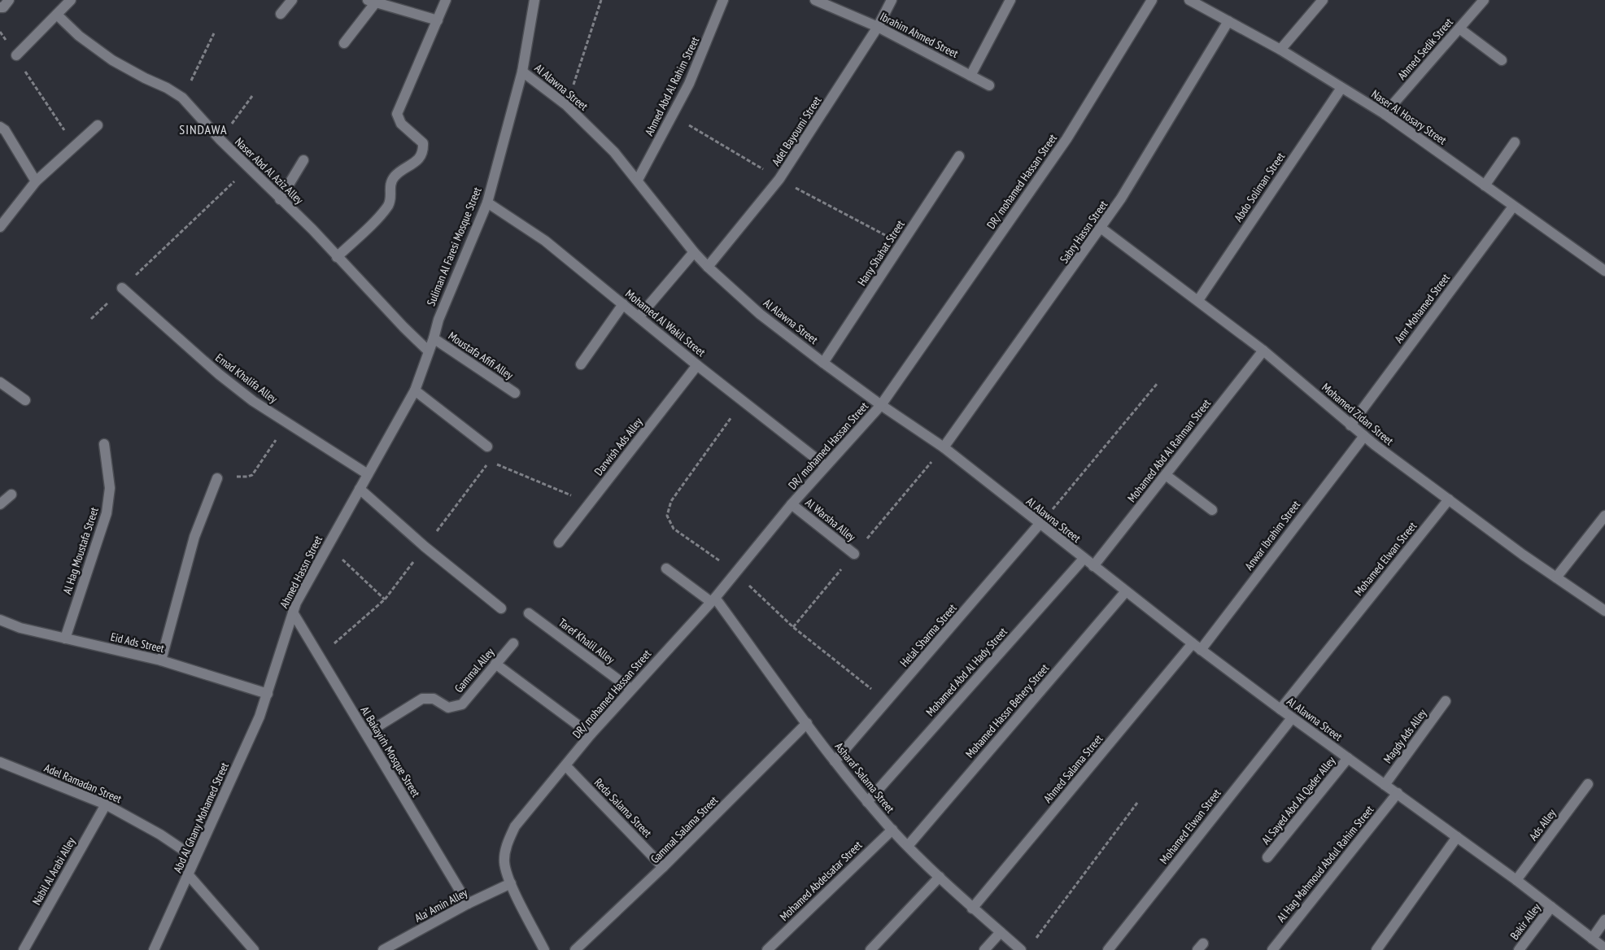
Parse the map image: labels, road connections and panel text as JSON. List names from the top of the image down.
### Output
{
  "streets": {
    "street": [
      "Ibrahim Ahmed Street",
      "Ahmed Sedik Street",
      "Ahmed Abd Al Rahim Street",
      "Al Alawna Street",
      "Naser Al Hosary Street",
      "Adel Bayoumi Street",
      "Naser Abd Al Aziz Alley",
      "DR/ mohamed Hassan Street",
      "Abdo Soliman Street",
      "Sabry Hassn Street",
      "Suliman Al Faresi Mosque Street",
      "Hany Shahat Street",
      "Amr Mohamed Street",
      "Mohamed Al Wakil Street",
      "Moustafa Afifi Alley",
      "Emad Khalifa Alley",
      "Mohamed Zidan Street",
      "Darwish Ads Alley",
      "Mohamed Abd Al Rahman Street",
      "Al Warsha Alley",
      "Anwar Ibrahim Street",
      "Al Hag Moustafa Street",
      "Mohamed Elwan Street",
      "Ahmed Hassn Street",
      "Helal Sharma Street",
      "Taref Khalil Alley",
      "Eid Ads Street",
      "Gammal Alley",
      "Mohamed Abd Al Hady Street",
      "Mohamed Hassn Behery Street",
      "Magdy Ads Alley",
      "Al Bakayirh Mosque Street",
      "Ahmed Salama Street",
      "Asharaf Salama Street",
      "Adel Ramadan Street",
      "Al Sayed Abd Al Qader Alley",
      "Reda Salama Street",
      "Abd Al Ghany Mohamed Street",
      "Ads Alley",
      "Gammal Salama Street",
      "Al Hag Mahmoud Abdul Rahim Street",
      "Nabil Al Arabi Alley",
      "Mohamed Abdelsatar Street",
      "Ala' Amin Alley",
      "Bakir Alley"
    ]
  },
  "crossings": [
    ["Ibrahim Ahmed Street", "Adel Bayoumi Street"],
    ["Ahmed Sedik Street", "Naser Al Hosary Street"],
    ["Ahmed Abd Al Rahim Street", "Al Alawna Street"],
    ["Al Alawna Street", "Adel Bayoumi Street"],
    ["Al Alawna Street", "DR/ mohamed Hassan Street"],
    ["Al Alawna Street", "Sabry Hassn Street"],
    ["Al Alawna Street", "Suliman Al Faresi Mosque Street"],
    ["Al Alawna Street", "Hany Shahat Street"],
    ["Al Alawna Street", "Mohamed Abd Al Rahman Street"],
    ["Al Alawna Street", "Anwar Ibrahim Street"],
    ["Al Alawna Street", "Mohamed Elwan Street"],
    ["Al Alawna Street", "Helal Sharma Street"],
    ["Al Alawna Street", "Mohamed Abd Al Hady Street"],
    ["Al Alawna Street", "Mohamed Hassn Behery Street"],
    ["Al Alawna Street", "Magdy Ads Alley"],
    ["Al Alawna Street", "Ahmed Salama Street"],
    ["Al Alawna Street", "Al Sayed Abd Al Qader Alley"],
    ["Al Alawna Street", "Ads Alley"],
    ["Al Alawna Street", "Al Hag Mahmoud Abdul Rahim Street"],
    ["Al Alawna Street", "Bakir Alley"],
    ["Naser Al Hosary Street", "Abdo Soliman Street"],
    ["Naser Al Hosary Street", "Sabry Hassn Street"],
    ["Naser Al Hosary Street", "Amr Mohamed Street"],
    ["Naser Abd Al Aziz Alley", "Suliman Al Faresi Mosque Street"],
    ["DR/ mohamed Hassan Street", "Mohamed Al Wakil Street"],
    ["DR/ mohamed Hassan Street", "Al Warsha Alley"],
    ["DR/ mohamed Hassan Street", "Taref Khalil Alley"],
    ["DR/ mohamed Hassan Street", "Asharaf Salama Street"],
    ["DR/ mohamed Hassan Street", "Reda Salama Street"],
    ["DR/ mohamed Hassan Street", "Ala' Amin Alley"],
    ["Abdo Soliman Street", "Mohamed Zidan Street"],
    ["Sabry Hassn Street", "Mohamed Zidan Street"],
    ["Suliman Al Faresi Mosque Street", "Mohamed Al Wakil Street"],
    ["Suliman Al Faresi Mosque Street", "Moustafa Afifi Alley"],
    ["Suliman Al Faresi Mosque Street", "Emad Khalifa Alley"],
    ["Suliman Al Faresi Mosque Street", "Ahmed Hassn Street"],
    ["Amr Mohamed Street", "Mohamed Zidan Street"],
    ["Mohamed Al Wakil Street", "Darwish Ads Alley"],
    ["Mohamed Zidan Street", "Mohamed Abd Al Rahman Street"],
    ["Mohamed Zidan Street", "Anwar Ibrahim Street"],
    ["Mohamed Zidan Street", "Mohamed Elwan Street"],
    ["Anwar Ibrahim Street", "Ahmed Salama Street"],
    ["Al Hag Moustafa Street", "Eid Ads Street"],
    ["Ahmed Hassn Street", "Eid Ads Street"],
    ["Ahmed Hassn Street", "Al Bakayirh Mosque Street"],
    ["Ahmed Hassn Street", "Abd Al Ghany Mohamed Street"],
    ["Helal Sharma Street", "Asharaf Salama Street"],
    ["Eid Ads Street", "Abd Al Ghany Mohamed Street"],
    ["Gammal Alley", "Al Bakayirh Mosque Street"],
    ["Mohamed Abd Al Hady Street", "Asharaf Salama Street"],
    ["Mohamed Hassn Behery Street", "Asharaf Salama Street"],
    ["Al Bakayirh Mosque Street", "Ala' Amin Alley"],
    ["Ahmed Salama Street", "Asharaf Salama Street"],
    ["Asharaf Salama Street", "Gammal Salama Street"],
    ["Asharaf Salama Street", "Mohamed Abdelsatar Street"],
    ["Adel Ramadan Street", "Abd Al Ghany Mohamed Street"],
    ["Adel Ramadan Street", "Nabil Al Arabi Alley"],
    ["Reda Salama Street", "Gammal Salama Street"]
  ],
  "districts": ["SINDAWA"]
}
